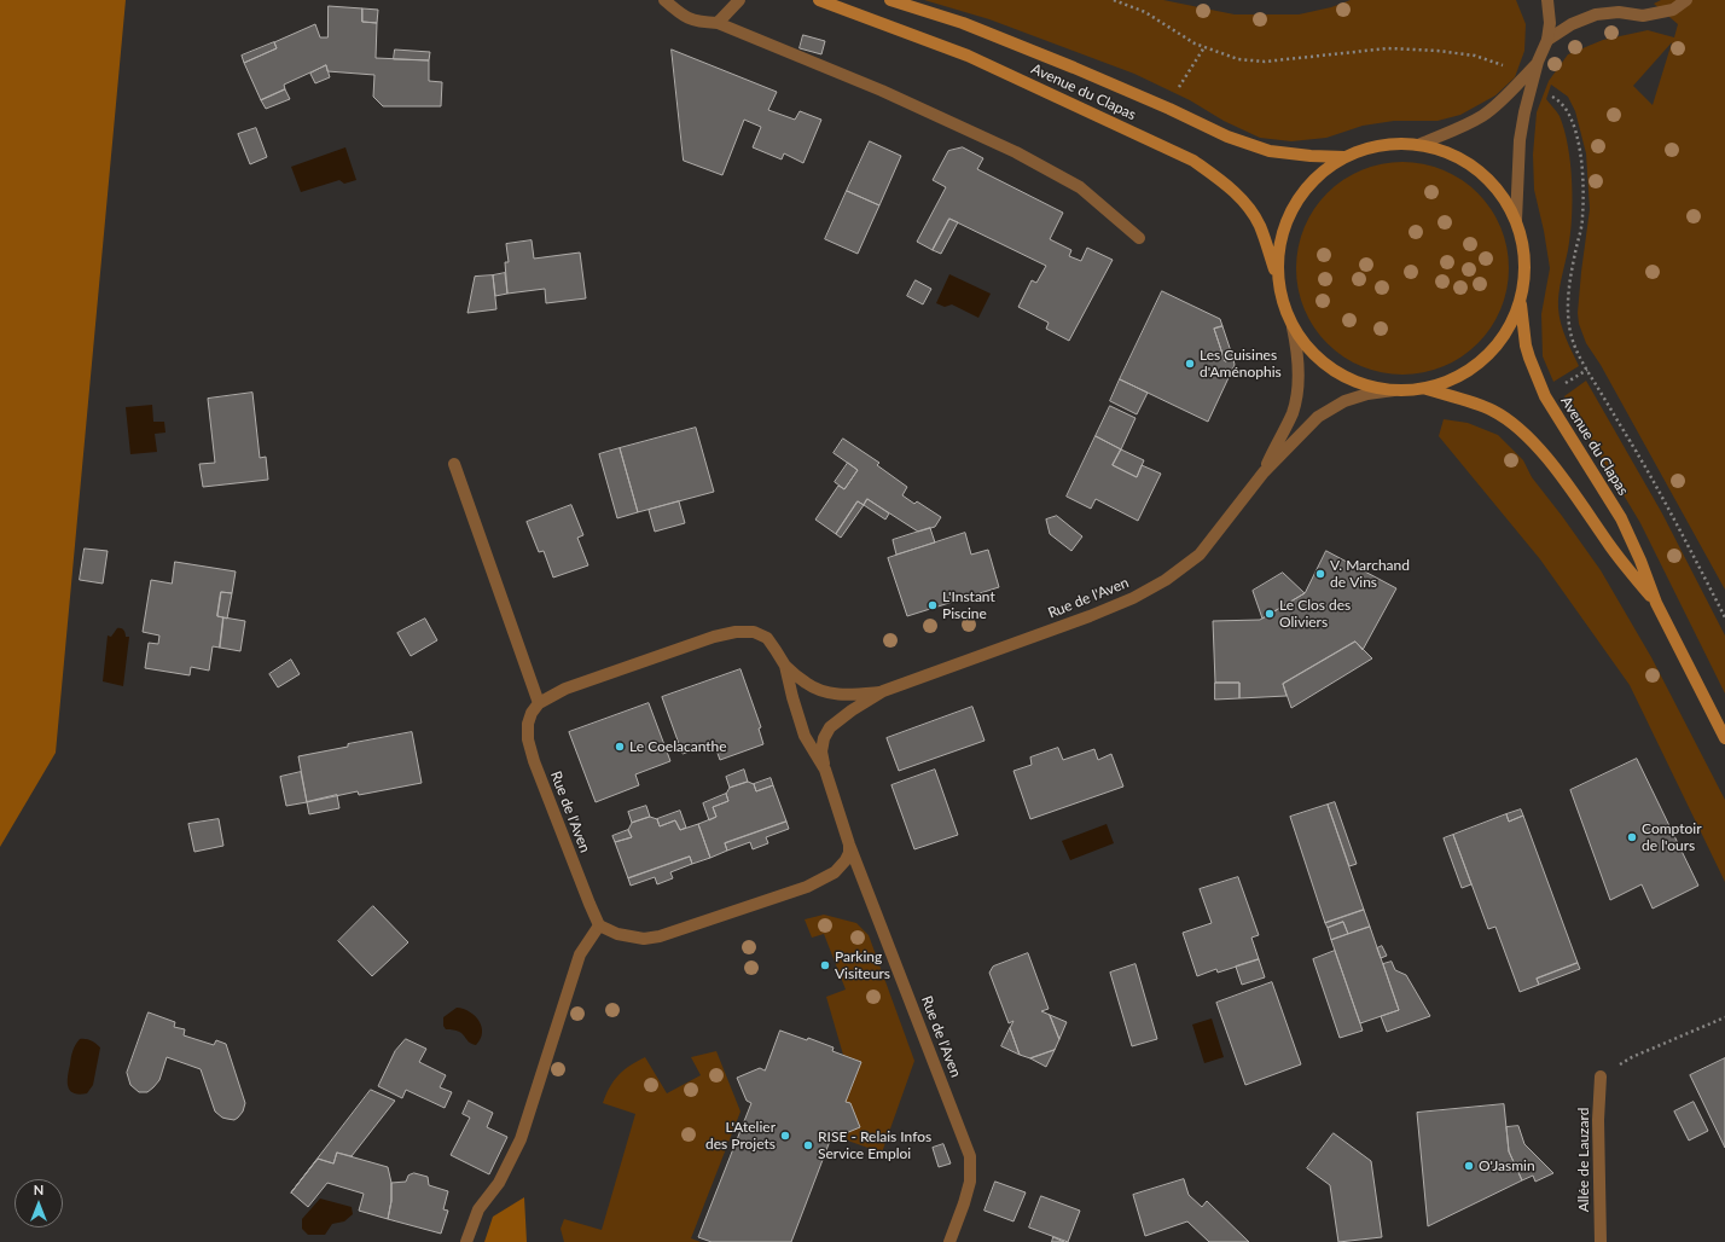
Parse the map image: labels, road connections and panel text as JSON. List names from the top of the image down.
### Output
{
  "streets": {
    "main road": ["Avenue du Clapas"],
    "street": ["Rue de l'Aven", "Allée de Lauzard"]
  },
  "places": [
    "Les Cuisines d'Aménophis",
    "V. Marchand de Vins",
    "L'Instant Piscine",
    "Le Clos des Oliviers",
    "Le Coelacanthe",
    "Comptoir de l'ours",
    "Parking Visiteurs",
    "L'Atelier des Projets",
    "RISE - Relais Infos Service Emploi",
    "O'Jasmin"
  ],
  "north": "top"
}
